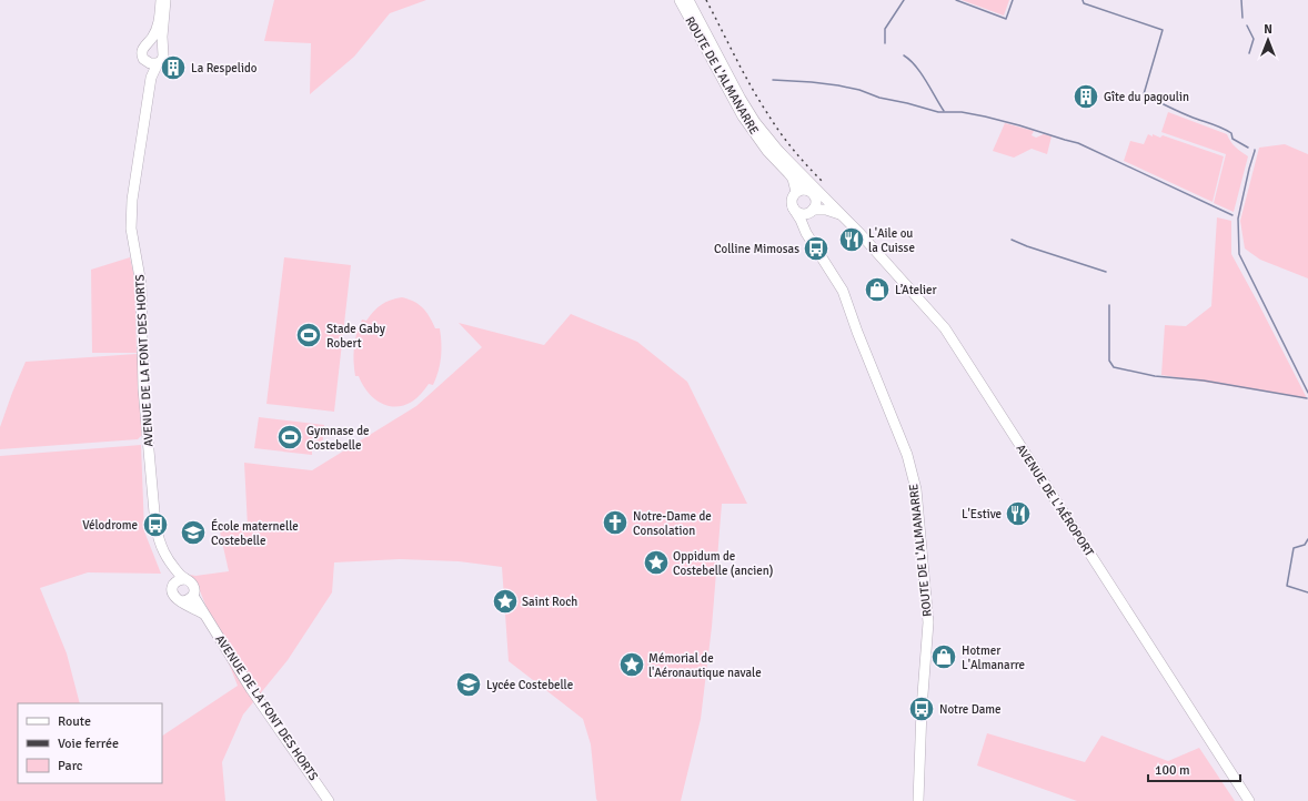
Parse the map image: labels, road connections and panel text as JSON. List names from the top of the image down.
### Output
{
  "streets": {
    "main road": ["ROUTE DE L'ALMANARRE", "AVENUE DE LA FONT DES HORTS", "AVENUE DE L'AÉROPORT"]
  },
  "crossings": [
    ["ROUTE DE L'ALMANARRE", "AVENUE DE L'AÉROPORT"]
  ],
  "places": {
    "building": ["La Respelido", "Gîte du pagoulin"],
    "restaurant": ["L'Aile ou la Cuisse", "L'Estive"],
    "bus stop": ["Colline Mimosas", "Vélodrome", "Notre Dame"],
    "shop": ["L’Atelier", "Hotmer L'Almanarre"],
    "sports": ["Stade Gaby Robert", "Gymnase de Costebelle"],
    "church": ["Notre-Dame de Consolation"],
    "school or university": ["École maternelle Costebelle", "Lycée Costebelle"],
    "place": ["Oppidum de Costebelle (ancien)", "Saint Roch", "Mémorial de l'Aéronautique navale"]
  },
  "legend": ["Route", "Voie ferrée", "Parc"],
  "scale_bar": "100 m",
  "north": "top"
}
